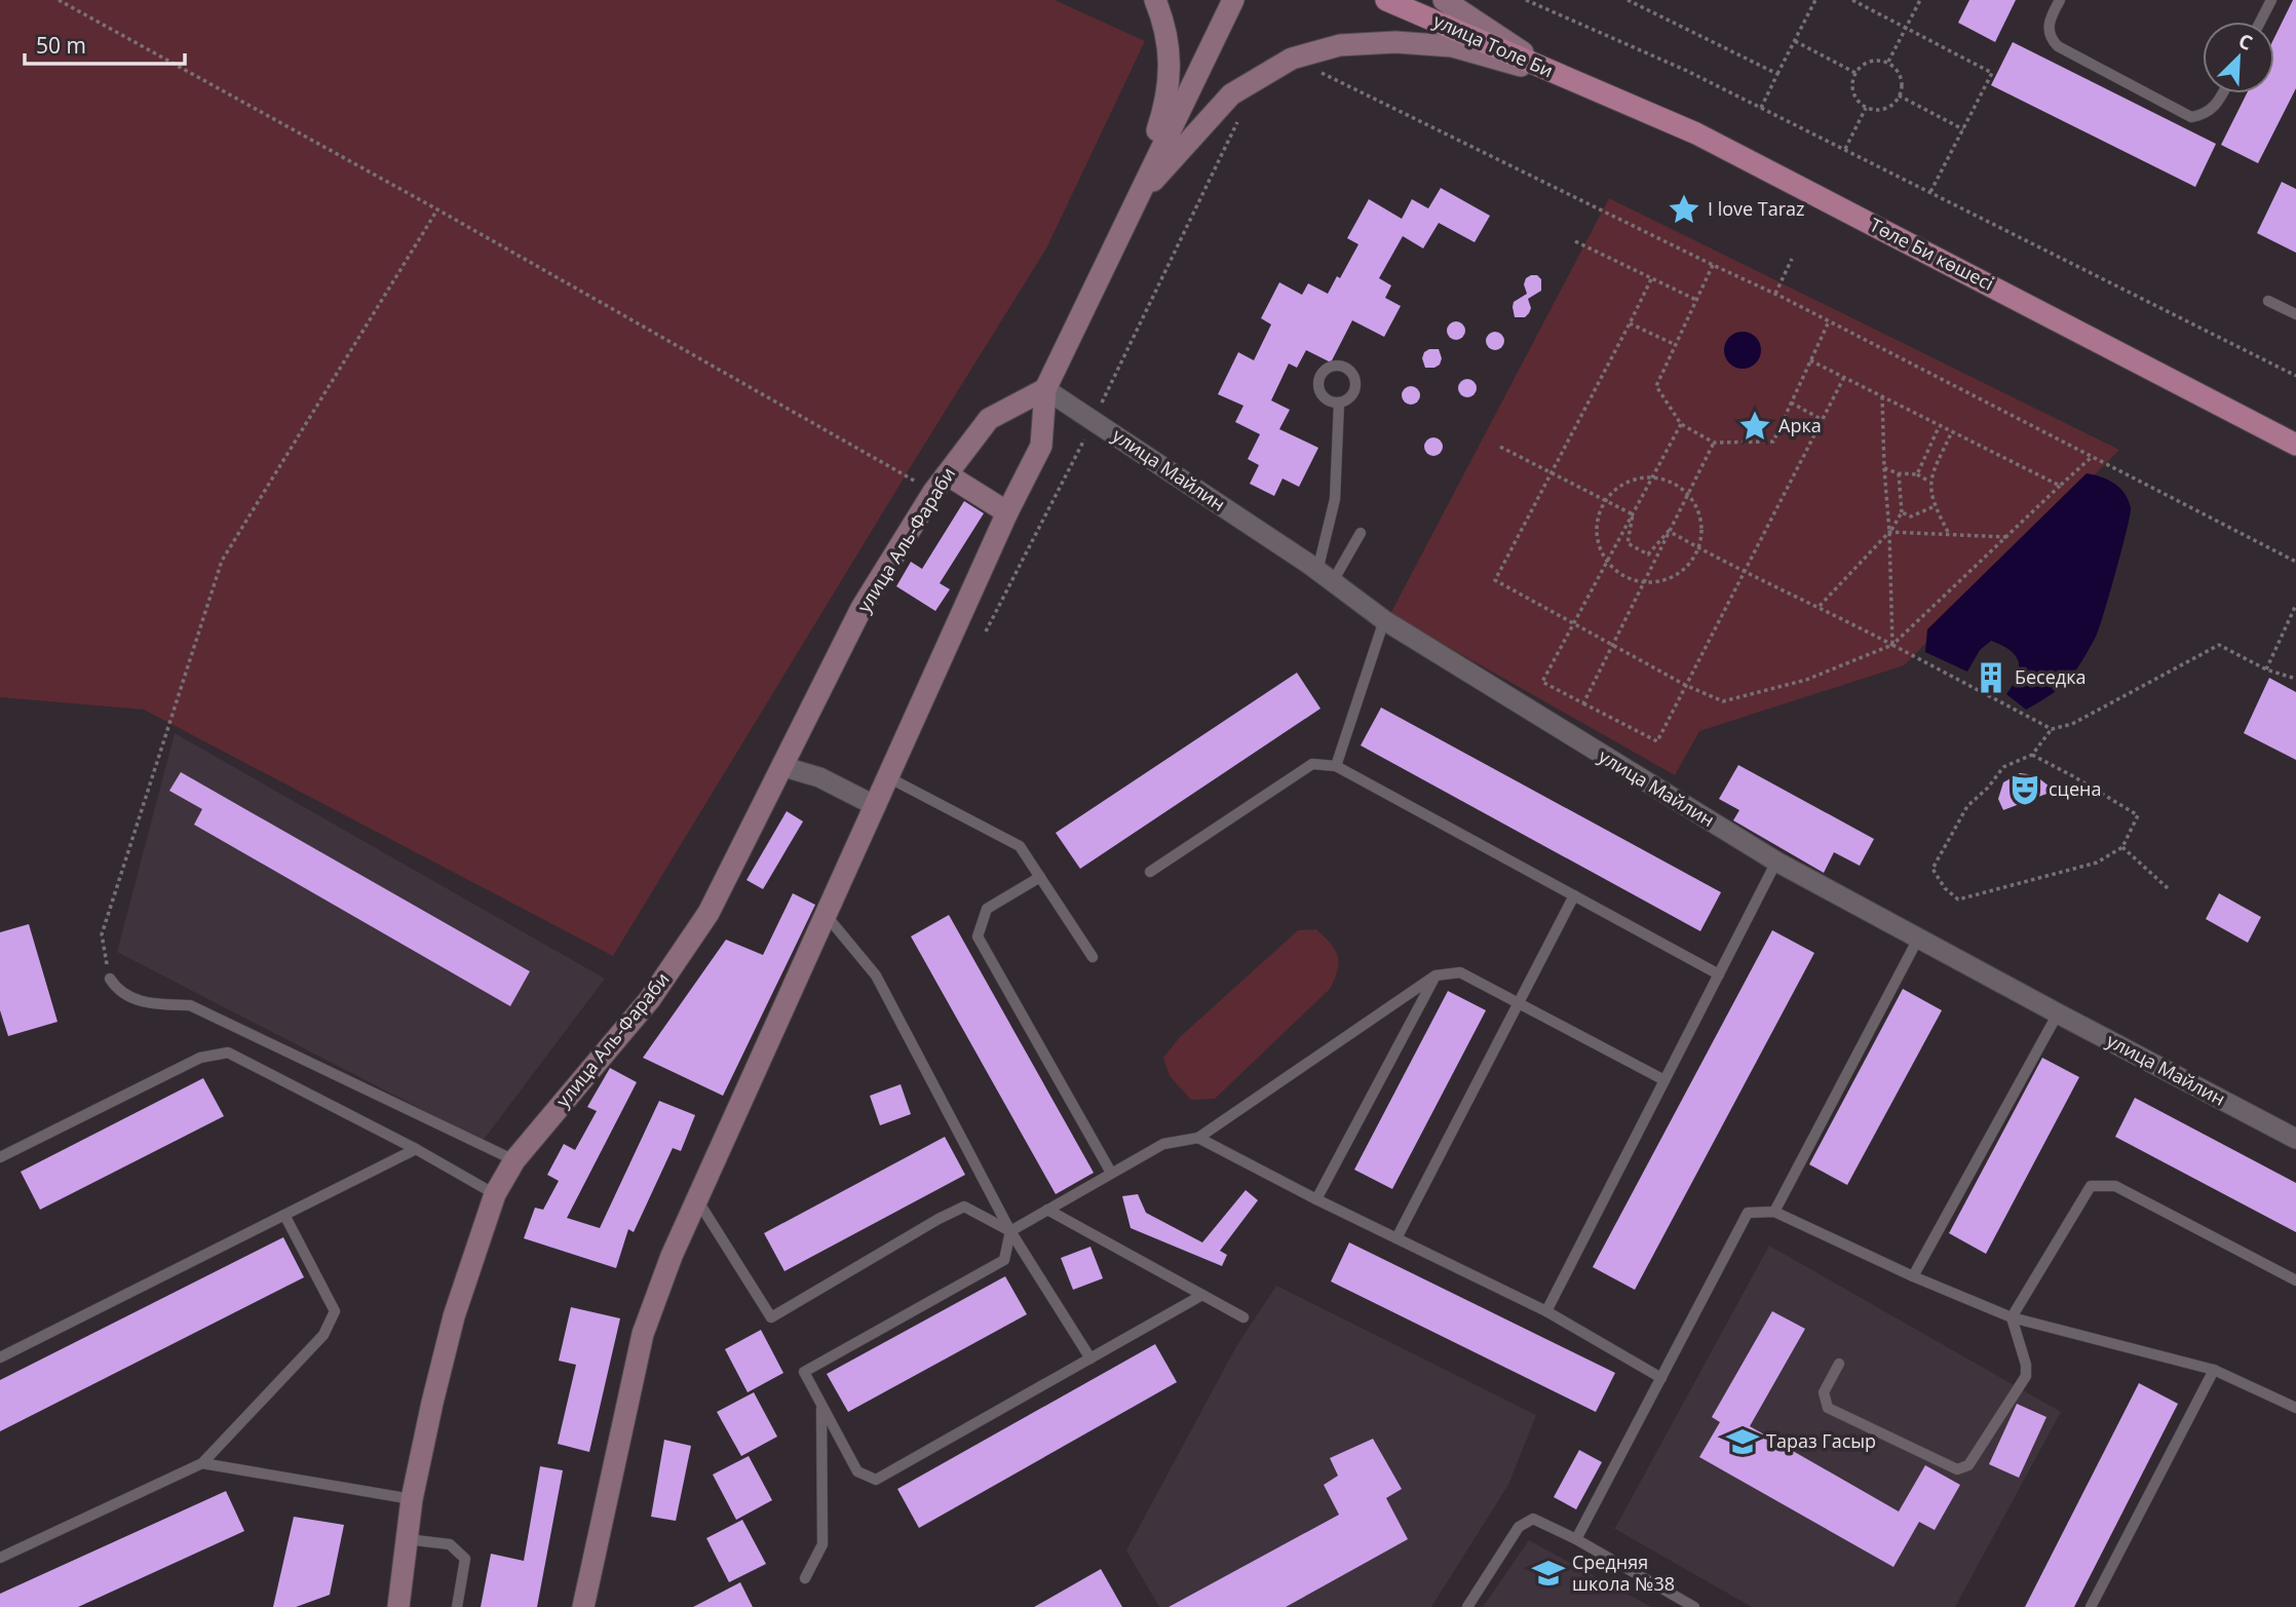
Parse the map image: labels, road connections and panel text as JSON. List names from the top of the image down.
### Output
{
  "streets": {
    "main road": ["улица Толе Би", "Төле Би көшесі", "улица Аль-Фараби"],
    "street": ["улица Майлин"]
  },
  "crossings": [
    ["улица Толе Би", "Төле Би көшесі"],
    ["улица Майлин", "улица Аль-Фараби"]
  ],
  "places": {
    "place": ["I love Taraz", "Арка"],
    "building": ["Беседка"],
    "theatre": ["сцена"],
    "school or university": ["Тараз Гасыр", "Средняя школа №38"]
  },
  "scale_bar": "50 m",
  "north": "top right"
}
